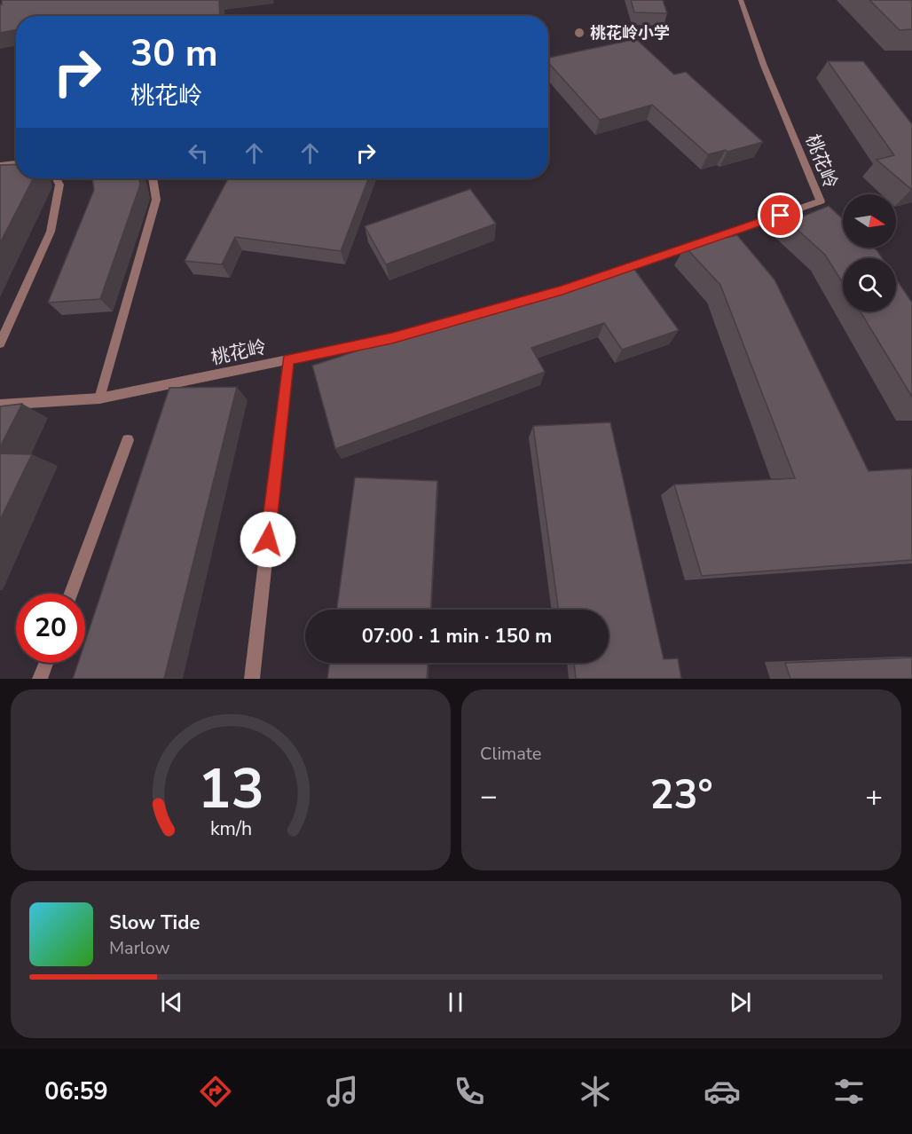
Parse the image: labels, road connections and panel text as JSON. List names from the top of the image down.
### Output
{
  "streets": {
    "street": ["桃花岭"]
  },
  "places": ["桃花岭小学"],
  "north": "right",
  "page": {
    "turn": ["30 m", "桃花岭"],
    "limit": "20",
    "trip": "07:00 · 1 min · 150 m",
    "tile": "Climate",
    "heat": ["−", "23°", "+"],
    "song": ["Slow Tide", "Marlow"],
    "tabs": "06:59",
    "gauge": ["13", "km/h"]
  }
}
